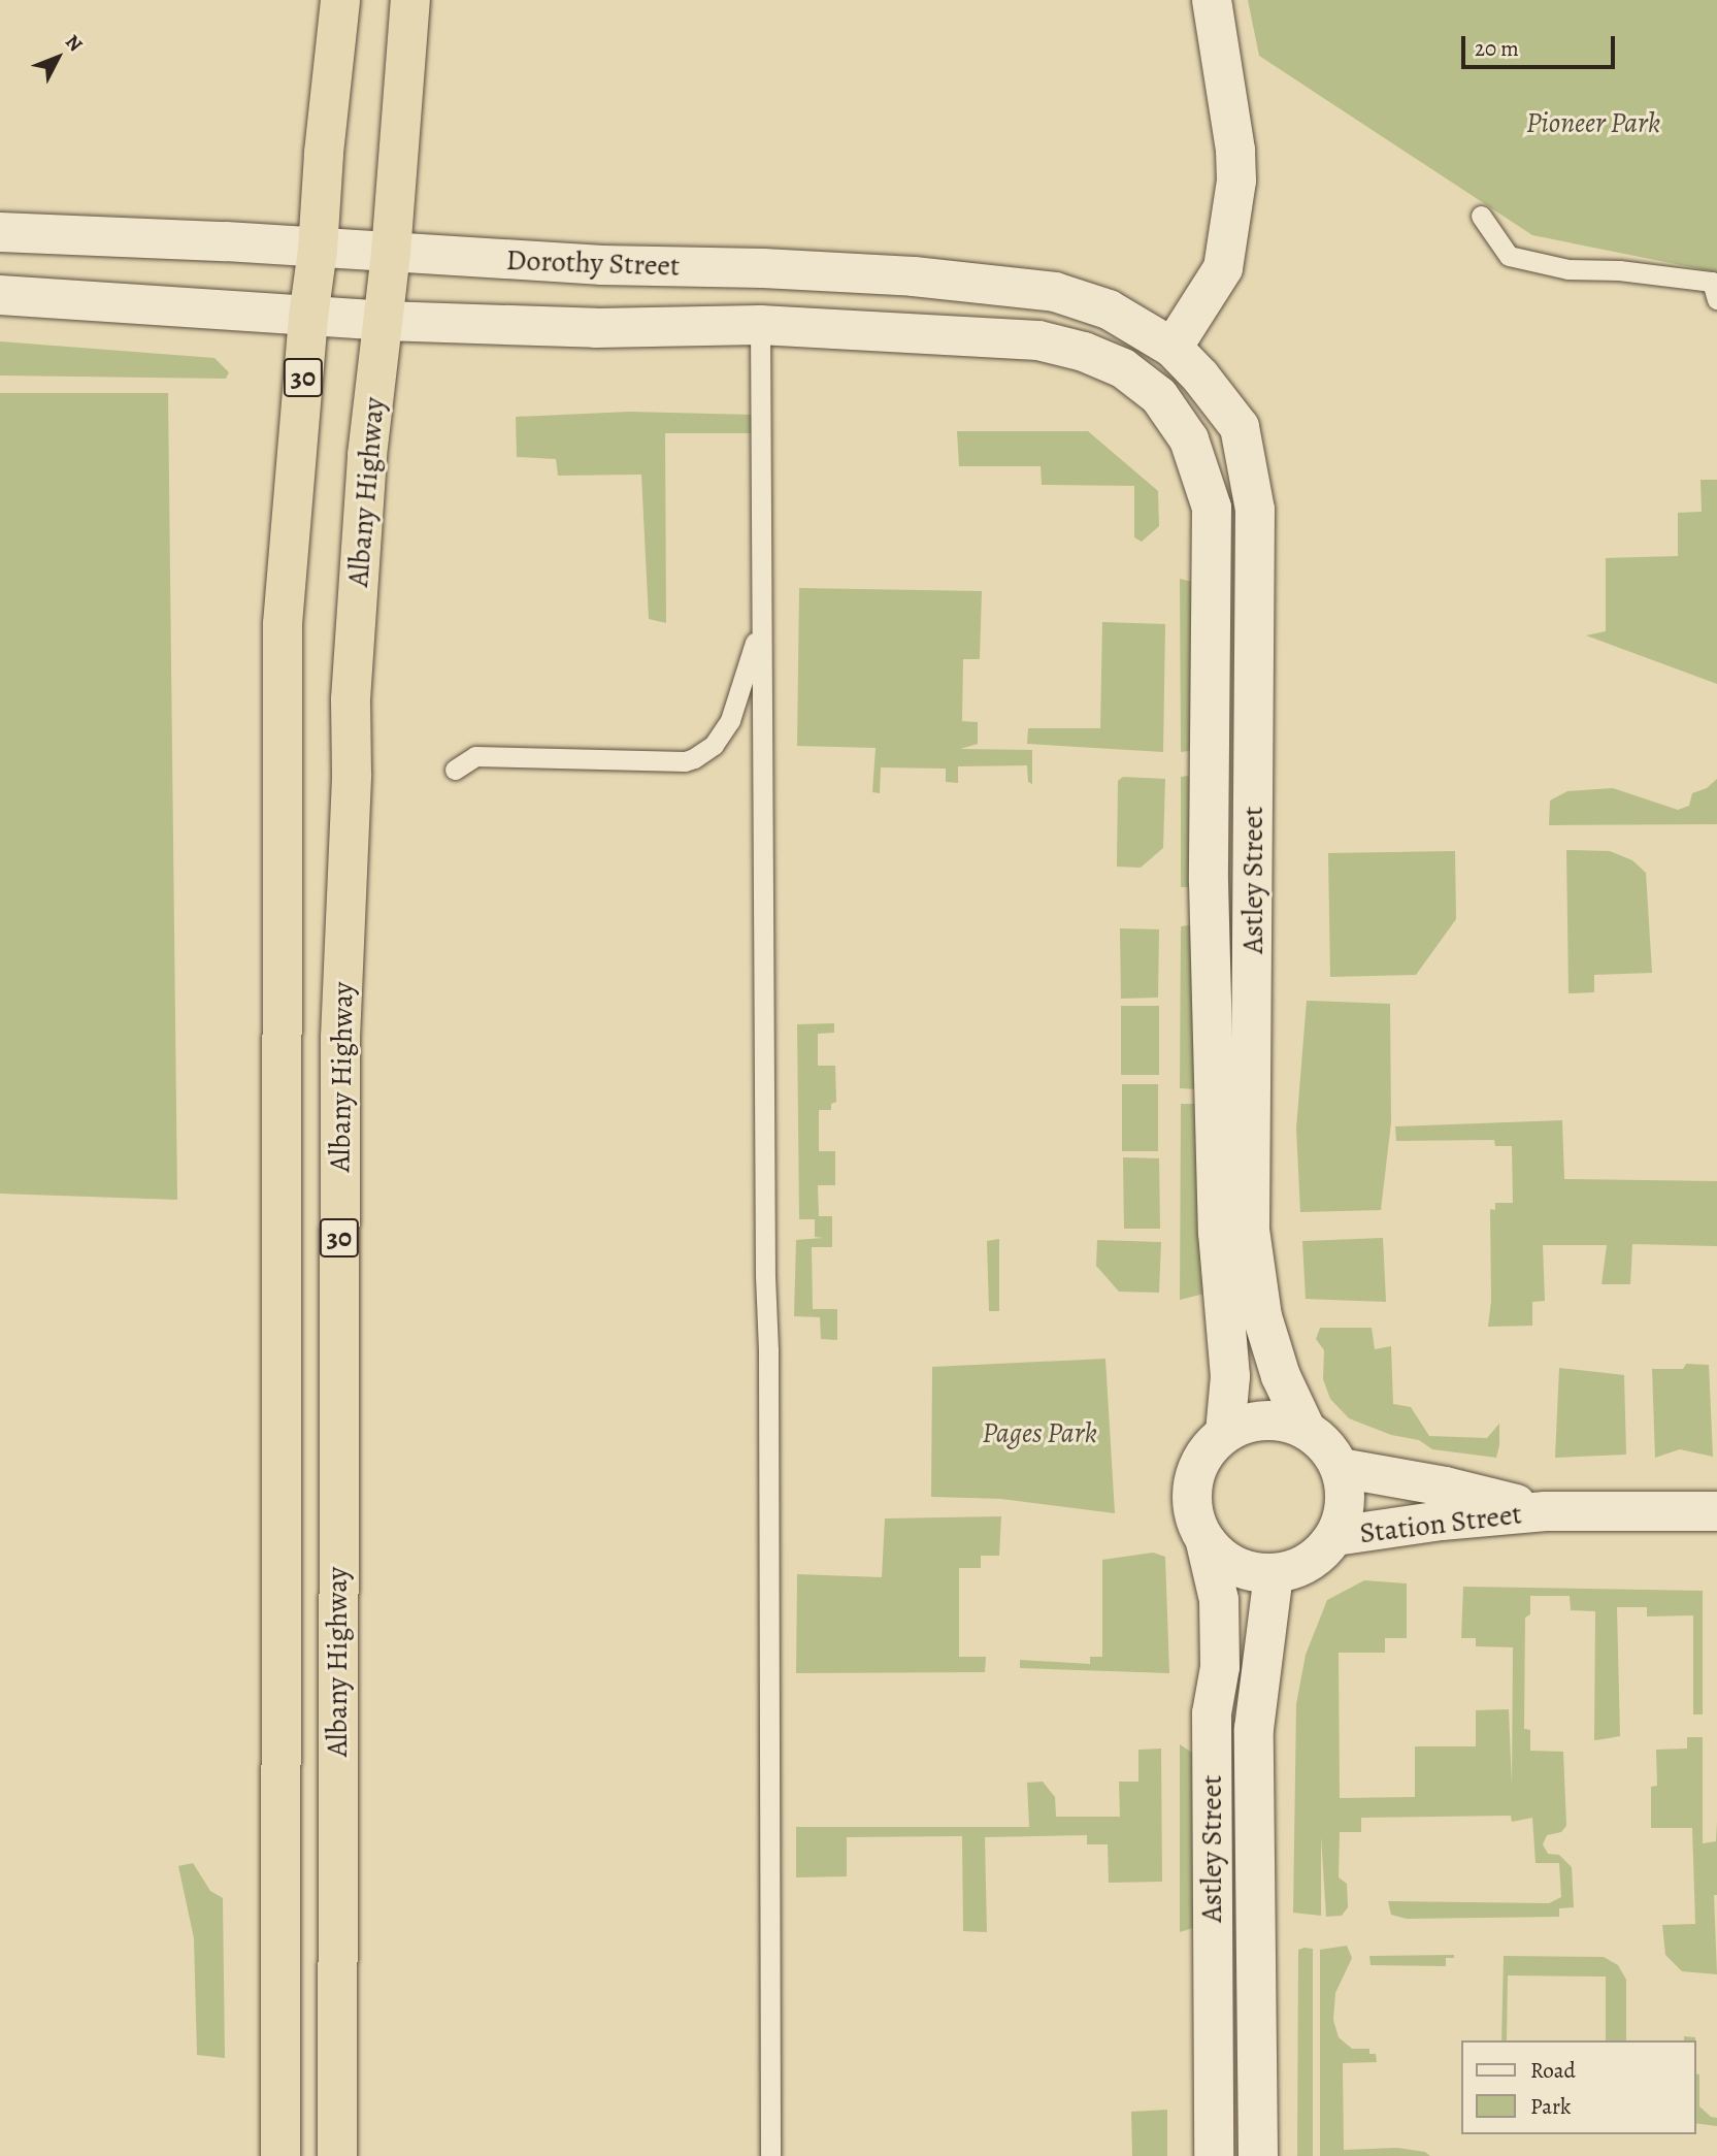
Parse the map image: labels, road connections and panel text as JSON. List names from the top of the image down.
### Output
{
  "streets": {
    "highway": ["30", "Albany Highway"],
    "street": ["Dorothy Street", "Astley Street", "Station Street"]
  },
  "crossings": [
    ["Dorothy Street", "Albany Highway"],
    ["Dorothy Street", "Astley Street"],
    ["Astley Street", "Station Street"]
  ],
  "parks": ["Pioneer Park", "Pages Park"],
  "legend": ["Road", "Park"],
  "scale_bar": "20 m",
  "north": "top right"
}
